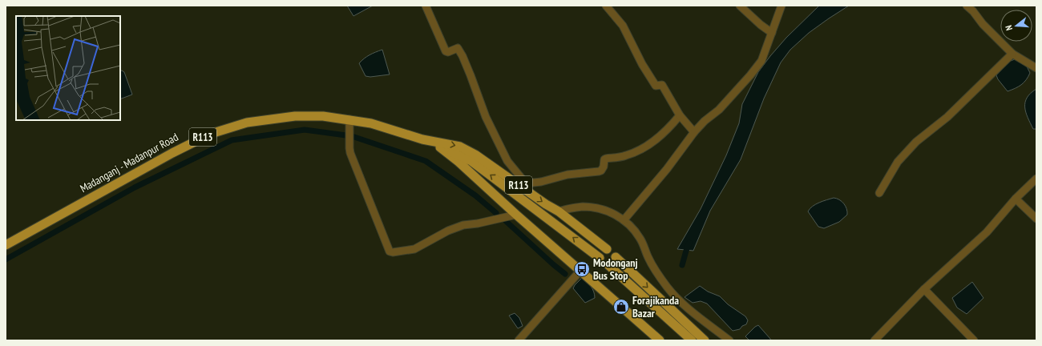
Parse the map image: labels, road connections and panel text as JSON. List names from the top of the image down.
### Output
{
  "streets": {
    "main road": ["R113", "Madanganj - Madanpur Road"]
  },
  "places": {
    "bus stop": ["Modonganj Bus Stop"],
    "shop": ["Forajikanda Bazar"]
  },
  "north": "left"
}
